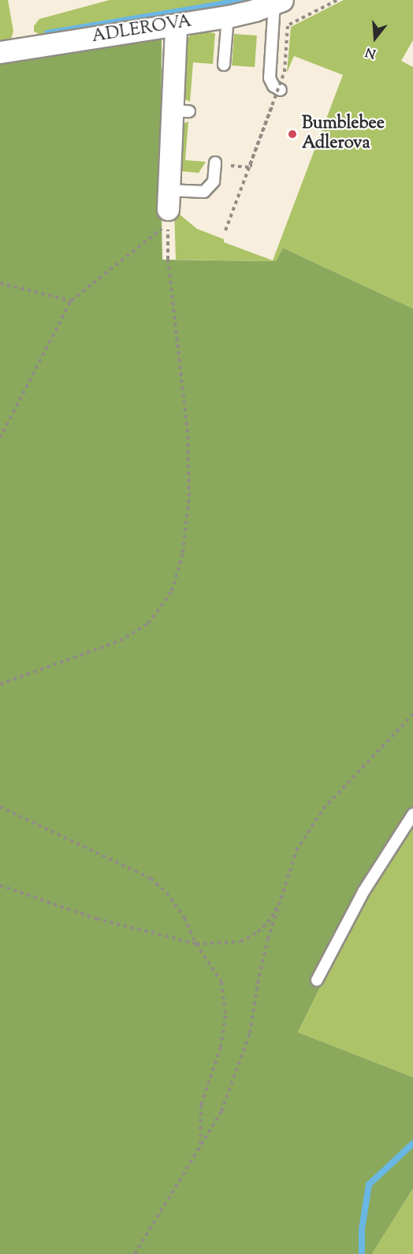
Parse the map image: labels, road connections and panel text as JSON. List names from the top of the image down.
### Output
{
  "streets": {
    "street": ["ADLEROVA"]
  },
  "places": ["Bumblebee Adlerova"],
  "north": "bottom"
}
